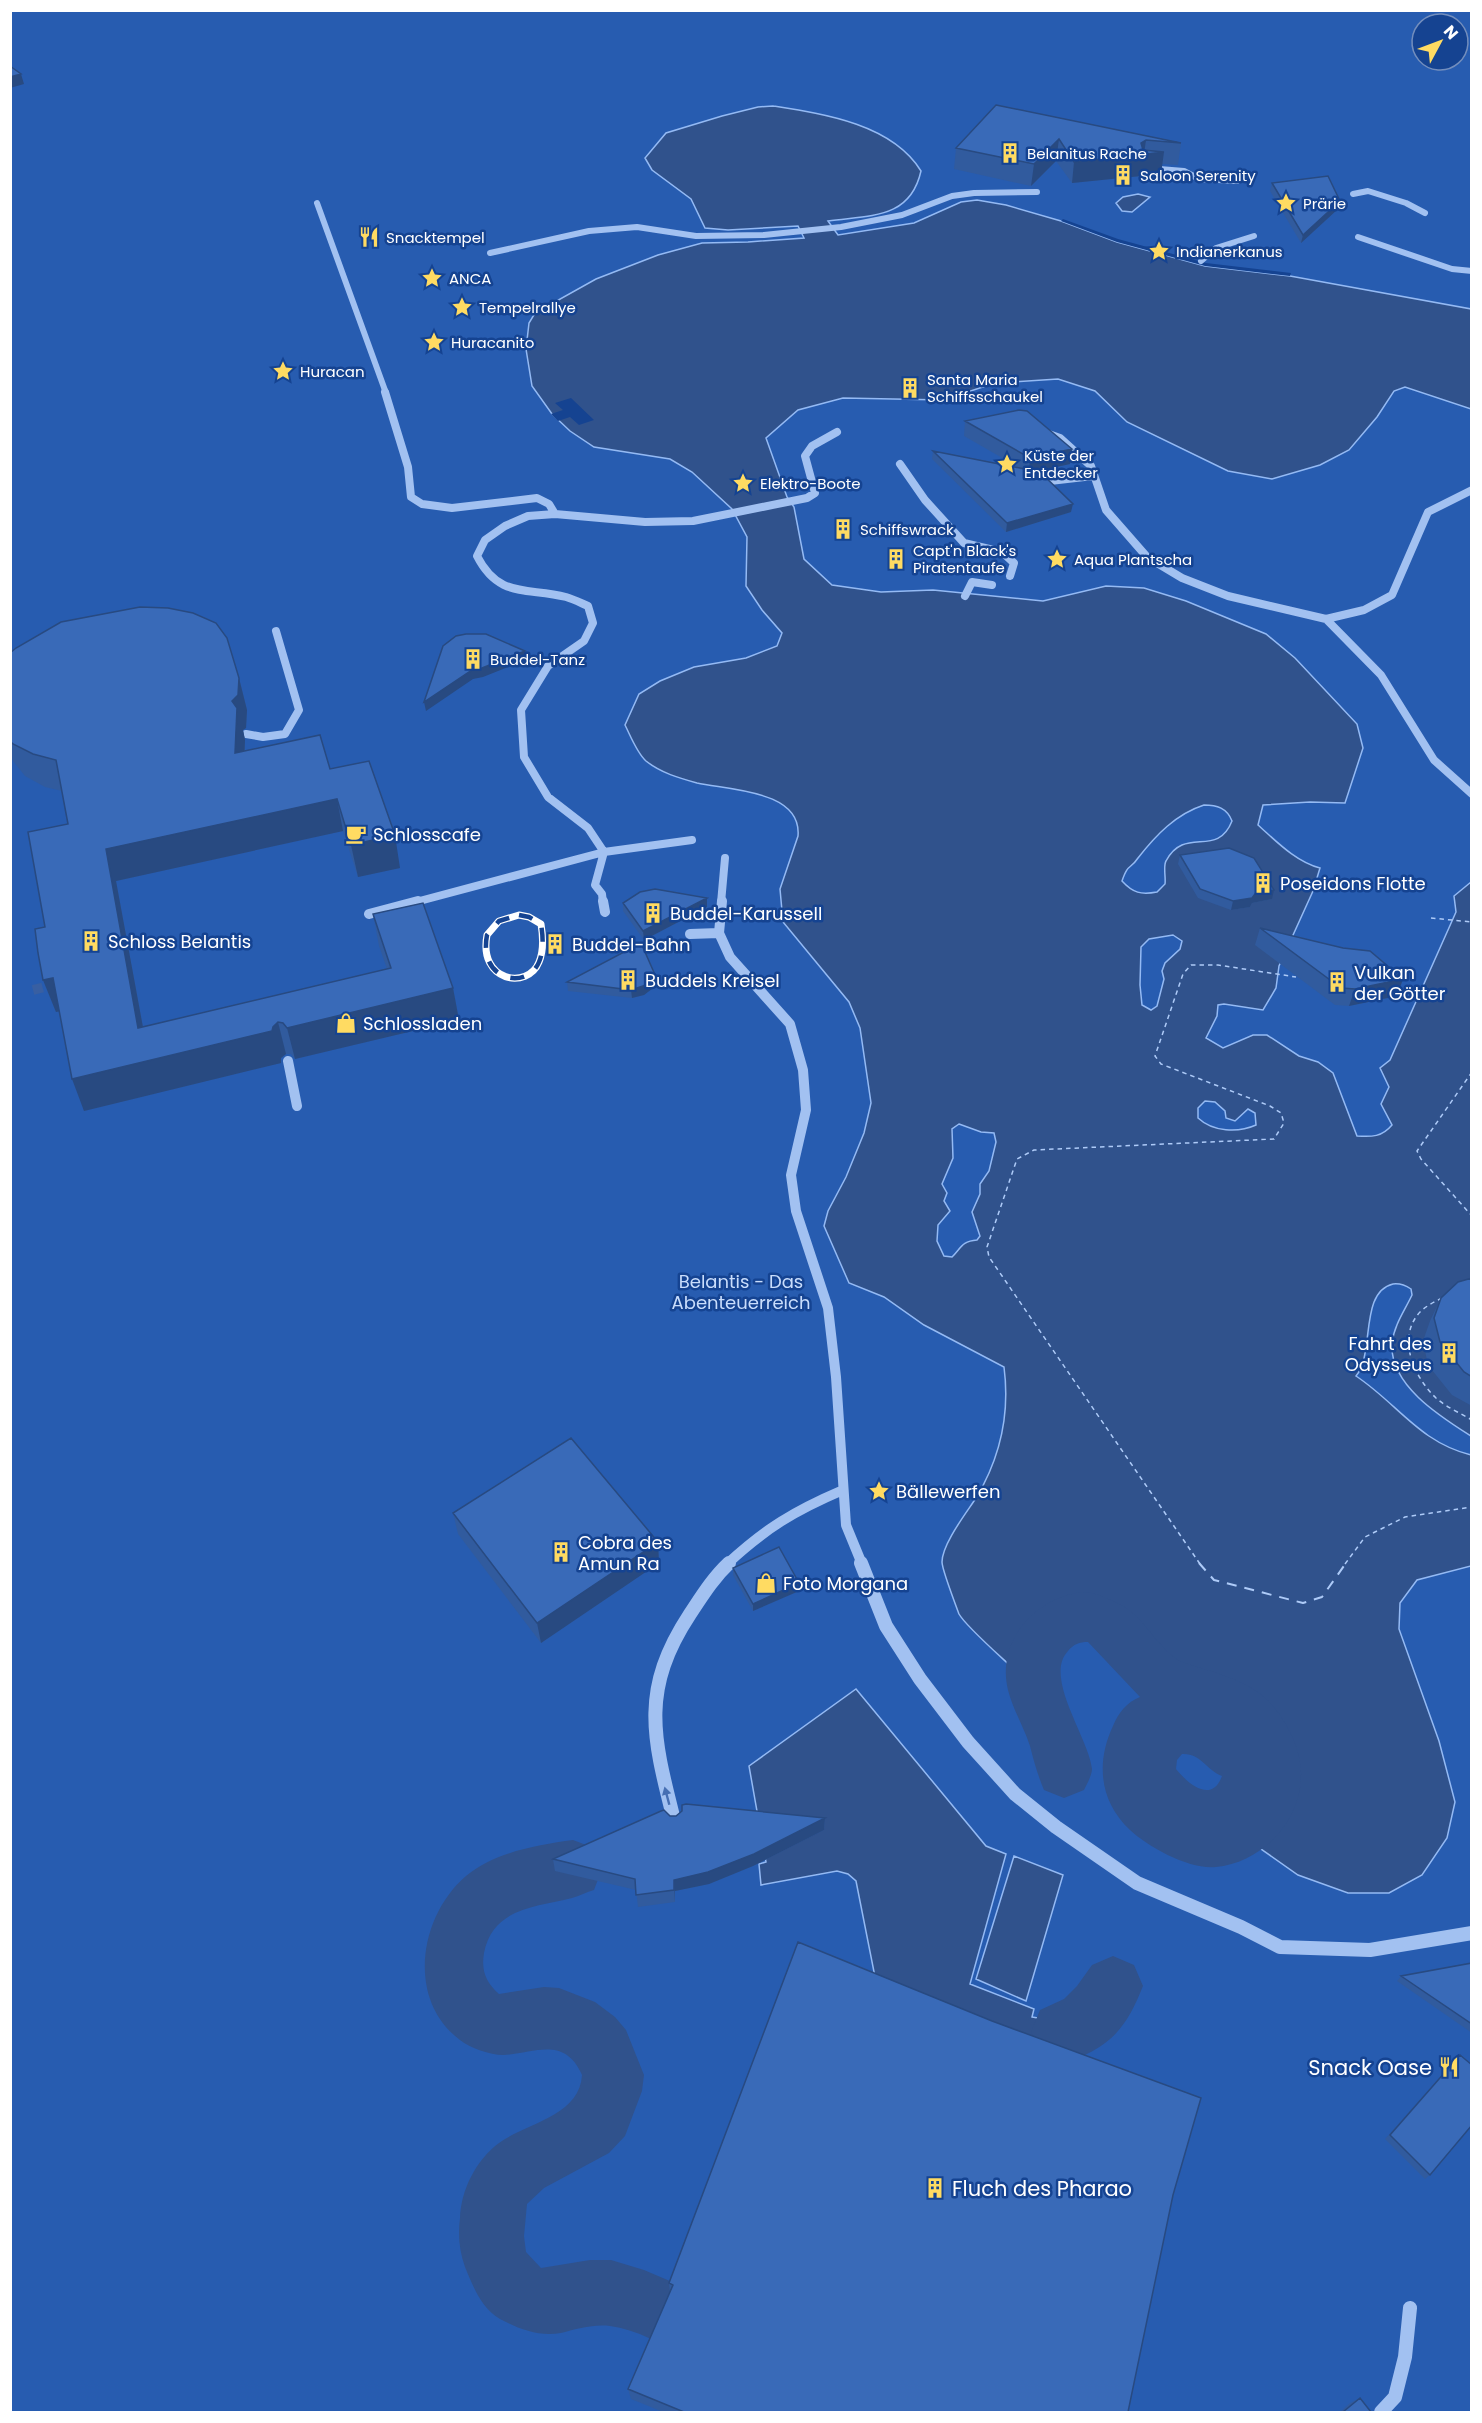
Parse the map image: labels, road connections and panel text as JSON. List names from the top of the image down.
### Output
{
  "parks": ["Belantis - Das Abenteuerreich"],
  "places": {
    "building": [
      "Belanitus Rache",
      "Saloon Serenity",
      "Santa Maria Schiffsschaukel",
      "Schiffswrack",
      "Capt'n Black's Piratentaufe",
      "Buddel-Tanz",
      "Poseidons Flotte",
      "Buddel-Karussell",
      "Schloss Belantis",
      "Buddel-Bahn",
      "Buddels Kreisel",
      "Vulkan der Götter",
      "Fahrt des Odysseus",
      "Cobra des Amun Ra",
      "Fluch des Pharao"
    ],
    "place": [
      "Prärie",
      "Indianerkanus",
      "ANCA",
      "Tempelrallye",
      "Huracanito",
      "Huracan",
      "Küste der Entdecker",
      "Elektro-Boote",
      "Aqua Plantscha",
      "Bällewerfen"
    ],
    "restaurant": ["Snacktempel", "Snack Oase"],
    "cafe": ["Schlosscafe"],
    "shop": ["Schlossladen", "Foto Morgana"]
  },
  "north": "top right"
}
